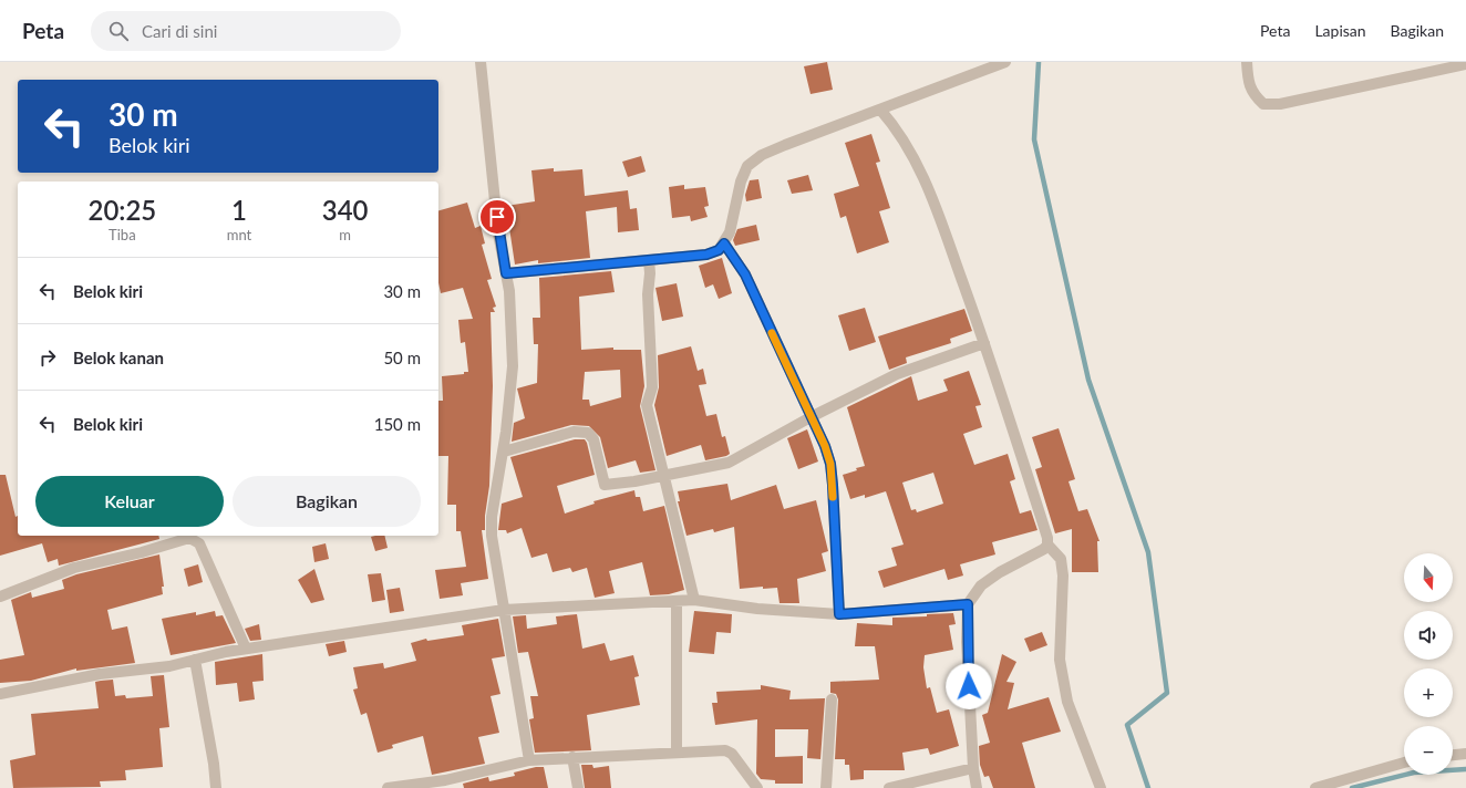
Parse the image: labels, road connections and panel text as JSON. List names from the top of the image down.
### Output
{
  "north": "bottom",
  "page": {
    "header": "Peta",
    "search": "Cari di sini",
    "nav": ["Peta", "Lapisan", "Bagikan"],
    "turn": ["30 m", "Belok kiri"],
    "eta": [
      "20:25",
      "Tiba",
      "1",
      "mnt",
      "340",
      "m"
    ],
    "list": [
      {
        "name": "Belok kiri",
        "value": "30 m"
      },
      {
        "name": "Belok kanan",
        "value": "50 m"
      },
      {
        "name": "Belok kiri",
        "value": "150 m"
      }
    ],
    "buttons": ["Keluar", "Bagikan"],
    "map_buttons": ["+", "−"]
  }
}
